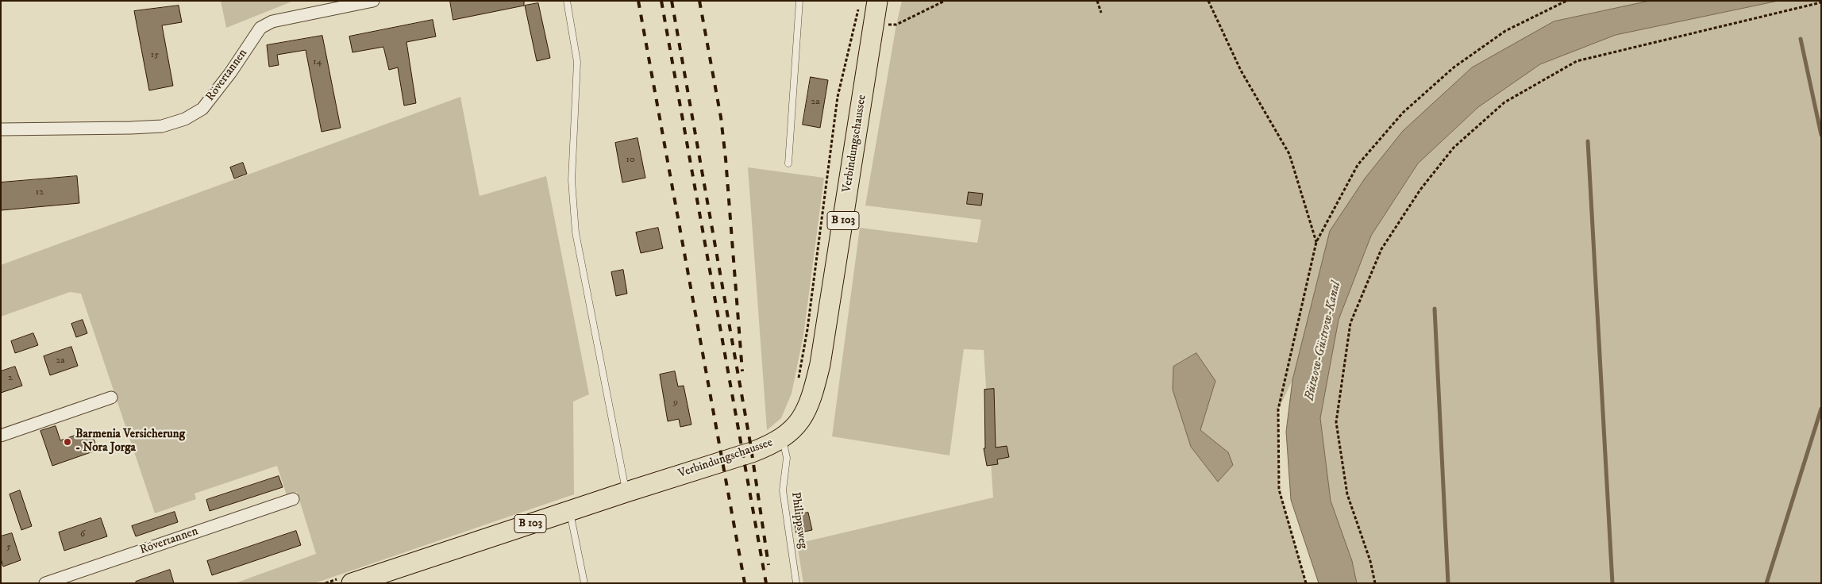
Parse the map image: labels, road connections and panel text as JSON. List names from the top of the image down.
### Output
{
  "streets": {
    "main road": ["Verbindungschaussee", "B 103"],
    "street": ["Rövertannen"],
    "lane": ["Philippsweg"]
  },
  "crossings": [
    ["Verbindungschaussee", "Philippsweg"]
  ],
  "water": ["Bützow-Güstrow-Kanal"],
  "places": ["Barmenia Versicherung - Nora Jorga"],
  "house_numbers": [
    "15",
    "14",
    "2a",
    "10",
    "12",
    "2a",
    "2",
    "9",
    "6",
    "5"
  ]
}
